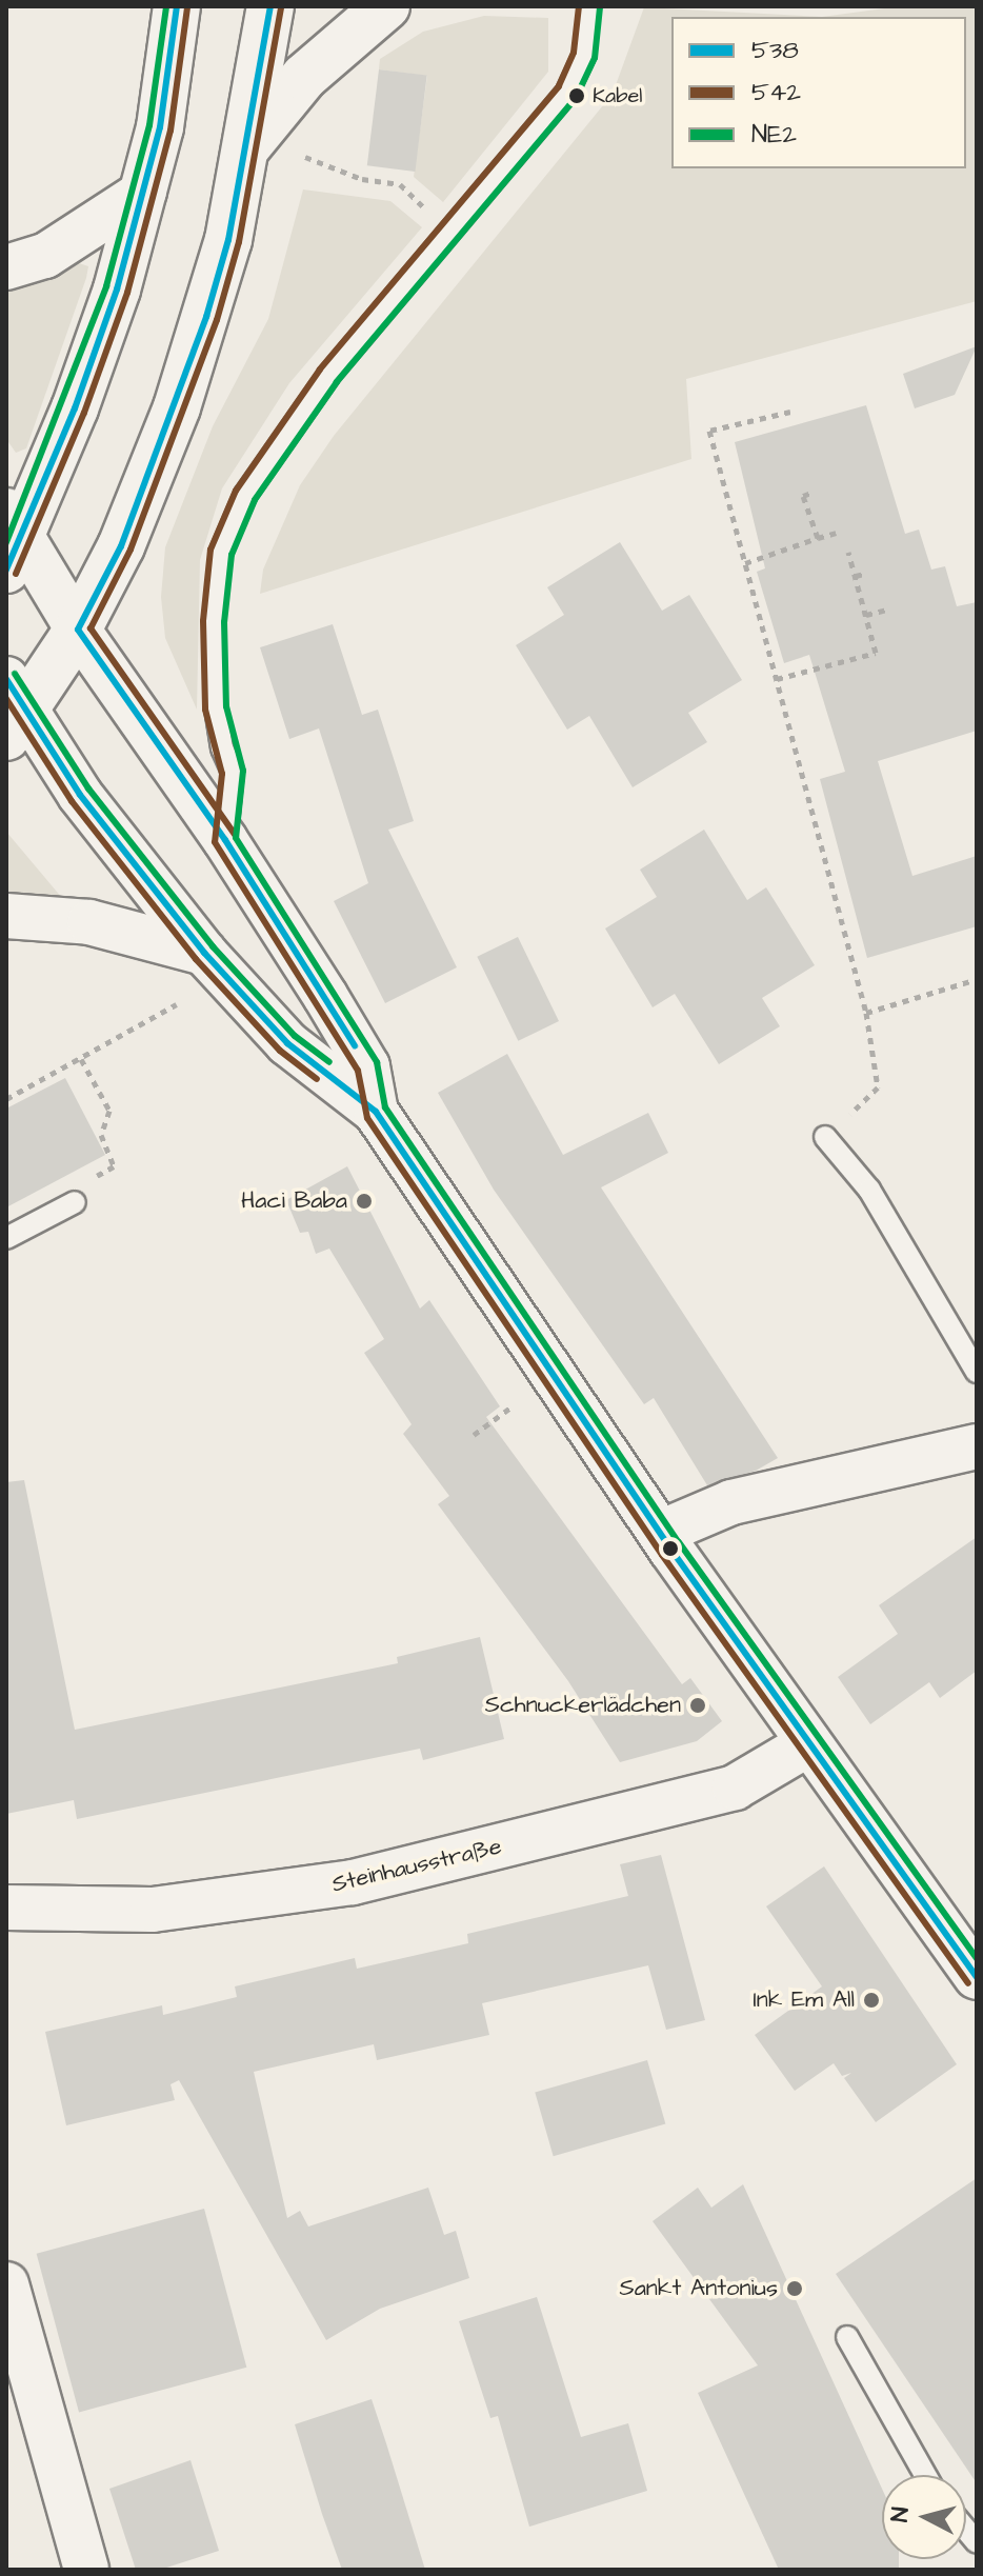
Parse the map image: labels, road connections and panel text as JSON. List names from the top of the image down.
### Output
{
  "streets": {
    "street": ["Steinhausstraße"]
  },
  "places": [
    "Kabel",
    "Haci Baba",
    "Schnuckerlädchen",
    "Ink Em All",
    "Sankt Antonius"
  ],
  "lines": ["transit line 538", "transit line 542", "transit line NE2"],
  "legend": ["538", "542", "NE2"],
  "north": "left"
}
